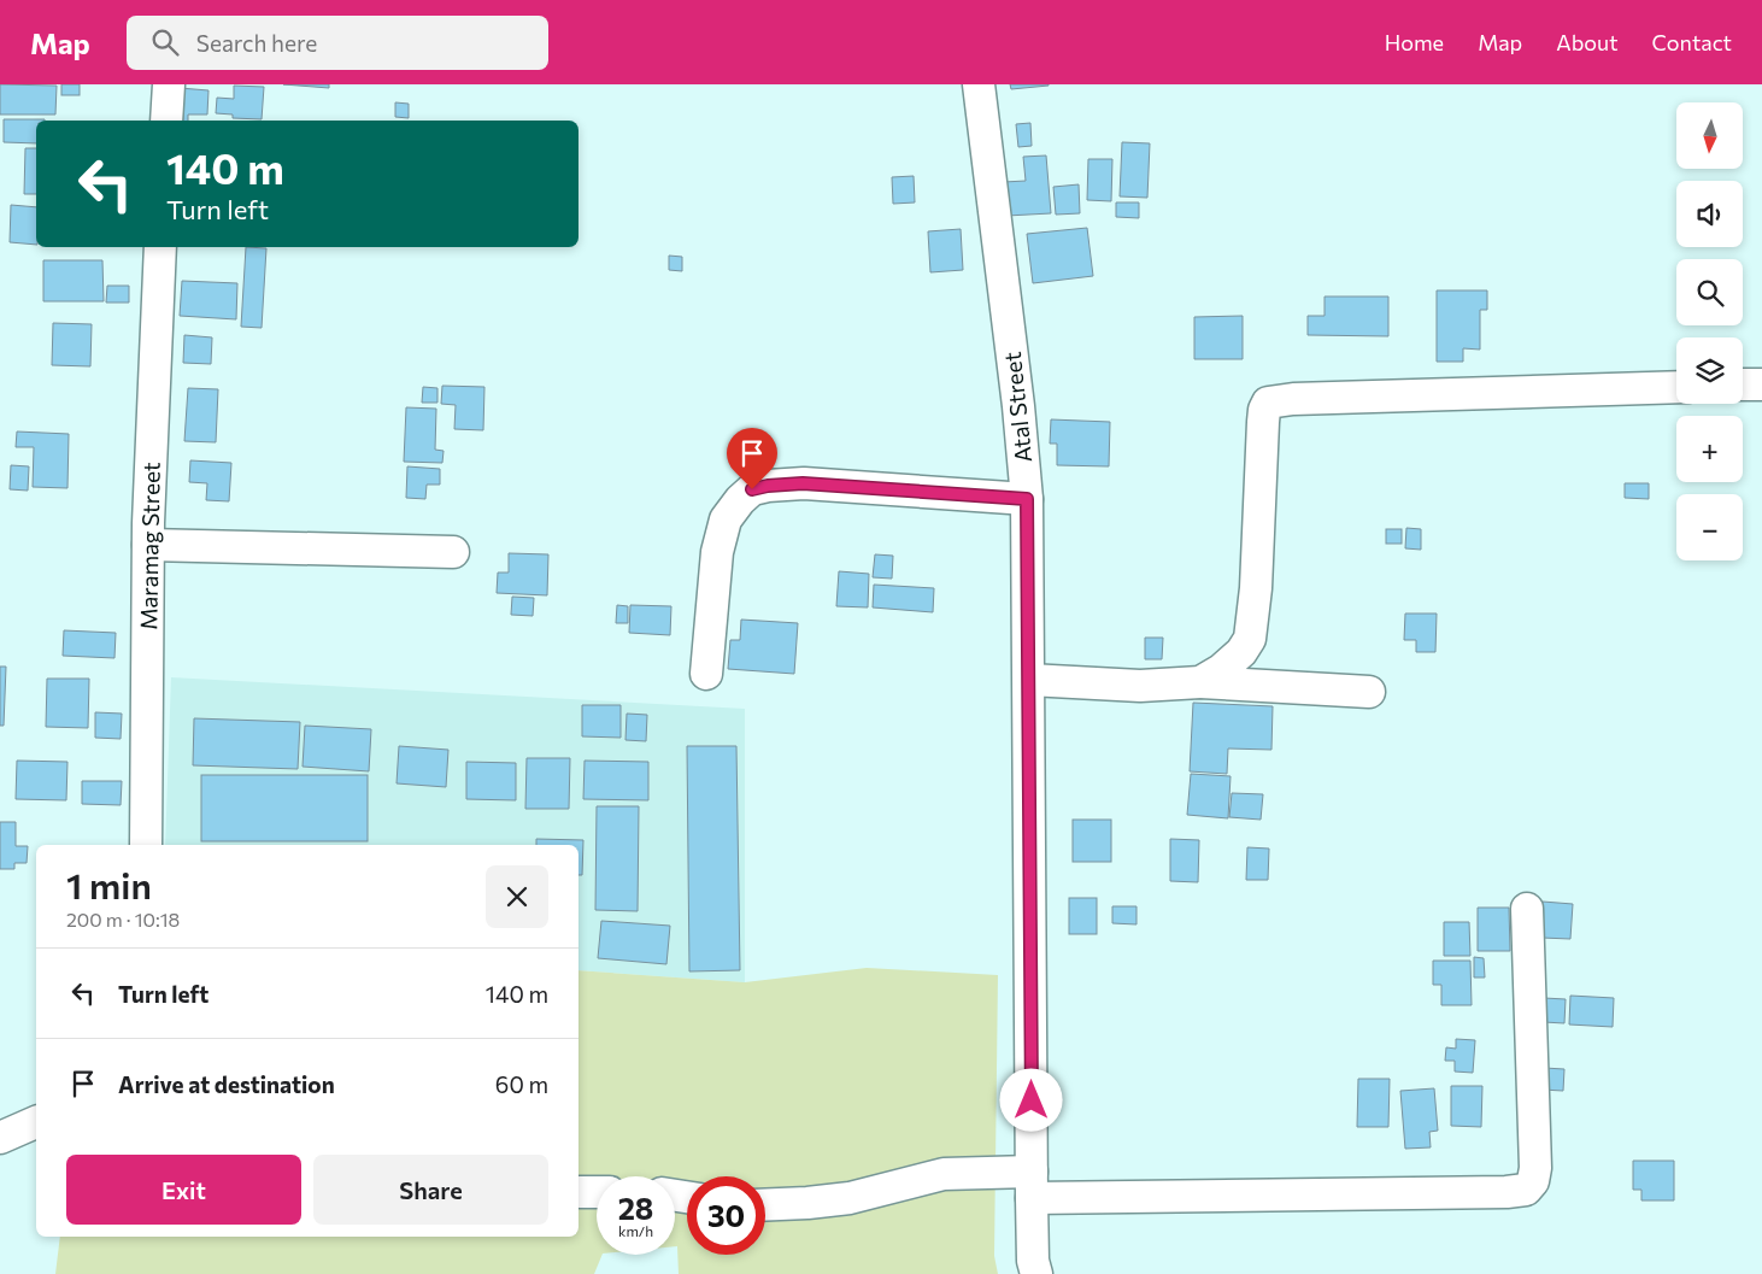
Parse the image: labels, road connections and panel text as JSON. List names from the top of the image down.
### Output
{
  "streets": {
    "street": ["Atal Street", "Maramag Street"]
  },
  "north": "bottom",
  "page": {
    "header": "Map",
    "search": "Search here",
    "nav": [
      "Home",
      "Map",
      "About",
      "Contact"
    ],
    "map_buttons": ["+", "−"],
    "turn": ["140 m", "Turn left"],
    "heading": ["1 min", "200 m · 10:18"],
    "list": [
      {
        "name": "Turn left",
        "value": "140 m"
      },
      {
        "name": "Arrive at destination",
        "value": "60 m"
      }
    ],
    "buttons": ["Exit", "Share"],
    "speed": "28 km/h",
    "limit": "30"
  }
}
